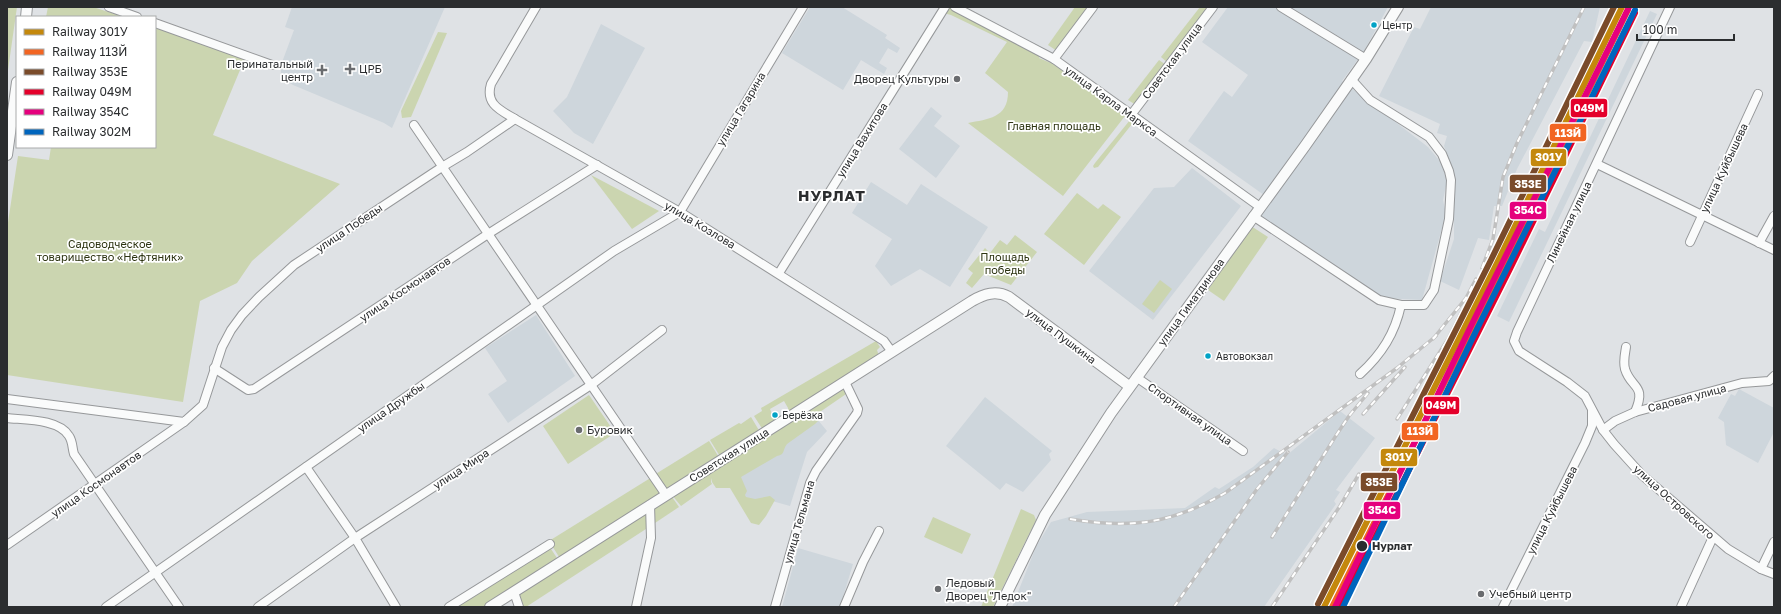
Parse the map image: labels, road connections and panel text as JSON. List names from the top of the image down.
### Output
{
  "streets": {
    "main road": ["Советская улица", "улица Гиматдинова", "улица Пушкина"],
    "street": [
      "улица Карла Маркса",
      "улица Гагарина",
      "улица Вахитова",
      "улица Куйбышева",
      "Линейная улица",
      "улица Козлова",
      "улица Победы",
      "улица Космонавтов",
      "Садовая улица",
      "улица Дружбы",
      "Спортивная улица",
      "улица Мира",
      "улица Островского",
      "улица Тельмана"
    ]
  },
  "crossings": [
    ["Советская улица", "улица Карла Маркса"],
    ["Советская улица", "улица Козлова"],
    ["Советская улица", "улица Пушкина"],
    ["Советская улица", "улица Тельмана"],
    ["улица Карла Маркса", "улица Гиматдинова"],
    ["улица Гагарина", "улица Козлова"],
    ["улица Гагарина", "улица Дружбы"],
    ["улица Вахитова", "улица Козлова"],
    ["улица Куйбышева", "Линейная улица"],
    ["улица Куйбышева", "улица Островского"],
    ["Линейная улица", "улица Островского"],
    ["улица Козлова", "улица Победы"],
    ["улица Козлова", "улица Космонавтов"],
    ["улица Козлова", "улица Дружбы"],
    ["улица Победы", "улица Космонавтов"],
    ["улица Гиматдинова", "улица Пушкина"],
    ["улица Гиматдинова", "Спортивная улица"],
    ["Садовая улица", "улица Островского"]
  ],
  "districts": ["НУРЛАТ"],
  "parks": ["Главная площадь", "Садоводческое товарищество «Нефтяник»", "Площадь победы"],
  "places": {
    "other": [
      "Центр",
      "Дворец Культуры",
      "Автовокзал",
      "Берёзка",
      "Буровик",
      "Нурлат",
      "Ледовый Дворец \"Ледок\"",
      "Учебный центр"
    ],
    "health": ["ЦРБ", "Перинатальный центр"]
  },
  "lines": [
    "rail line 301У",
    "rail line 353Е",
    "rail line 354С",
    "rail line 113Й",
    "rail line 302М",
    "rail line 049М"
  ],
  "legend": [
    "Railway 301У",
    "Railway 113Й",
    "Railway 353Е",
    "Railway 049М",
    "Railway 354С",
    "Railway 302М"
  ],
  "scale_bar": "100 m"
}
